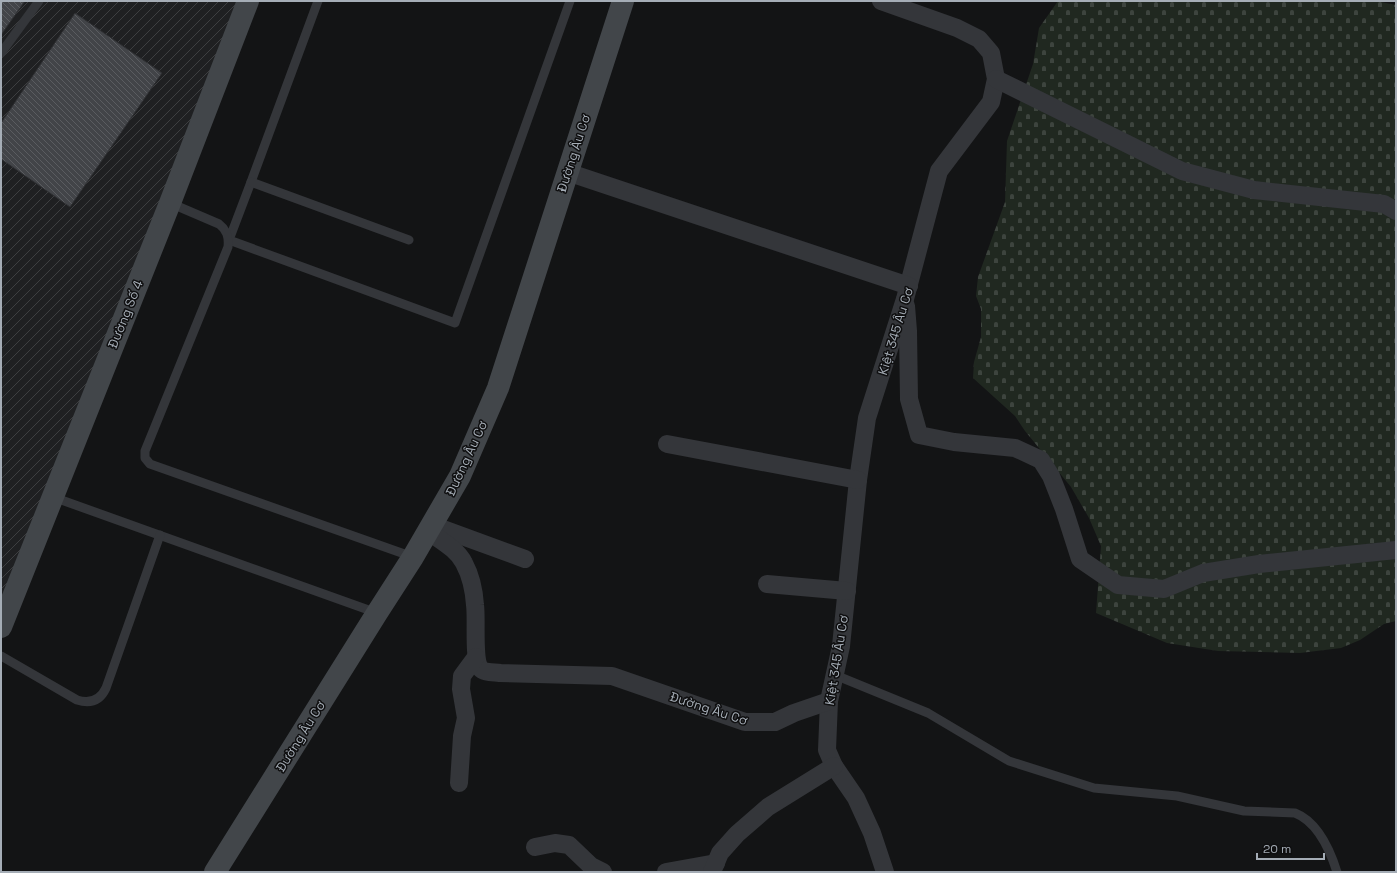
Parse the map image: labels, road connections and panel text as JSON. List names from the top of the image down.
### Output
{
  "streets": {
    "main road": ["Đường Âu Cơ", "Đường Số 4"],
    "street": ["Kiệt 345 Âu Cơ"]
  },
  "crossings": [
    ["Đường Âu Cơ", "Kiệt 345 Âu Cơ"]
  ],
  "scale_bar": "20 m"
}
